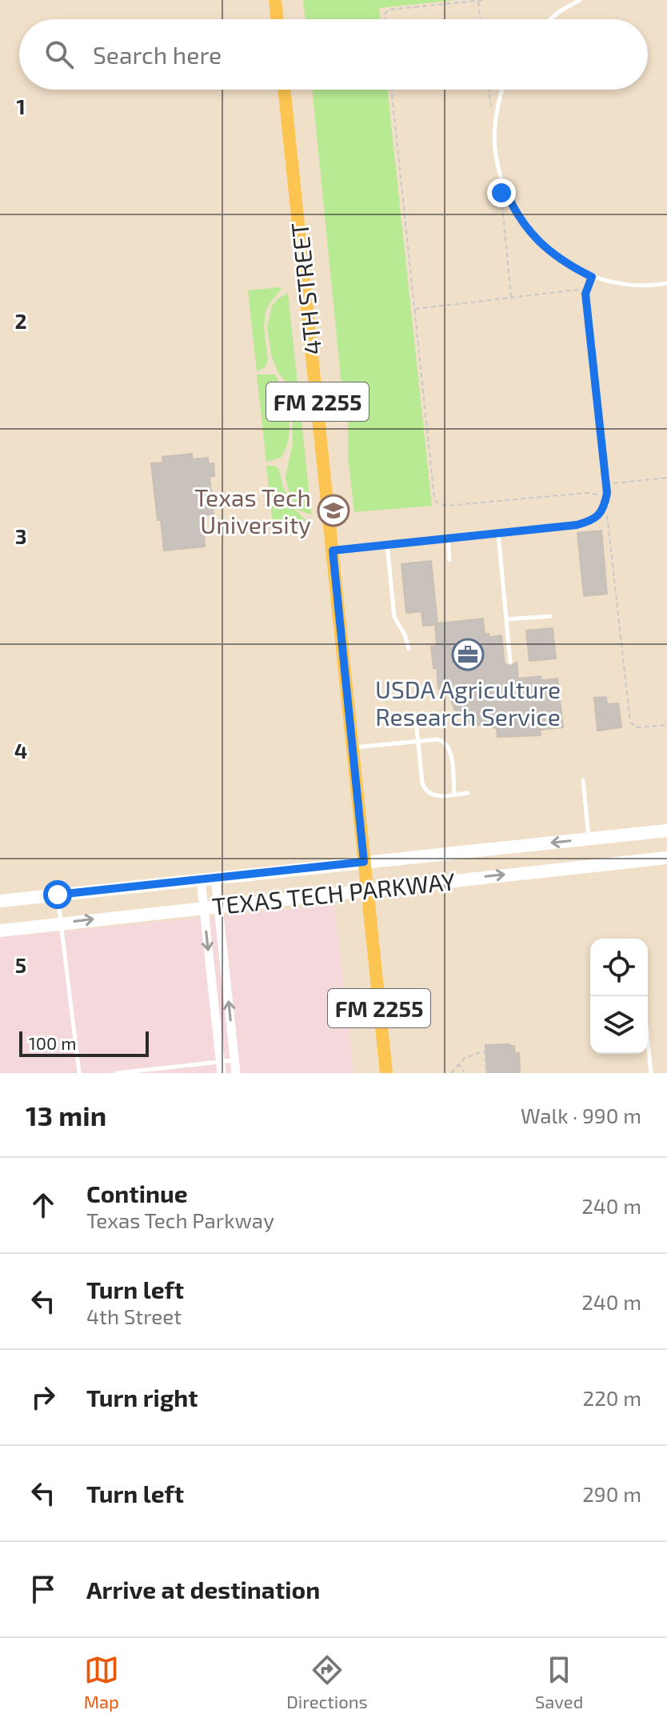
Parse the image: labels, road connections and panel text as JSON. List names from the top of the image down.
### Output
{
  "streets": {
    "main road": ["4TH STREET", "FM 2255", "TEXAS TECH PARKWAY"]
  },
  "crossings": [
    ["4TH STREET", "TEXAS TECH PARKWAY"]
  ],
  "places": {
    "school or university": ["Texas Tech University"],
    "office": ["USDA Agriculture Research Service"]
  },
  "scale_bar": "100 m",
  "page": {
    "search": "Search here",
    "scale": "100 m",
    "heading": ["13 min", "Walk · 990 m"],
    "list": [
      ["Continue", "Texas Tech Parkway", "240 m"],
      ["Turn left", "4th Street", "240 m"],
      ["Turn right", "220 m"],
      ["Turn left", "290 m"],
      "Arrive at destination"
    ],
    "nav": ["Map", "Directions", "Saved"]
  },
  "grid": {
    "rows": [
      "1",
      "2",
      "3",
      "4",
      "5"
    ]
  }
}
